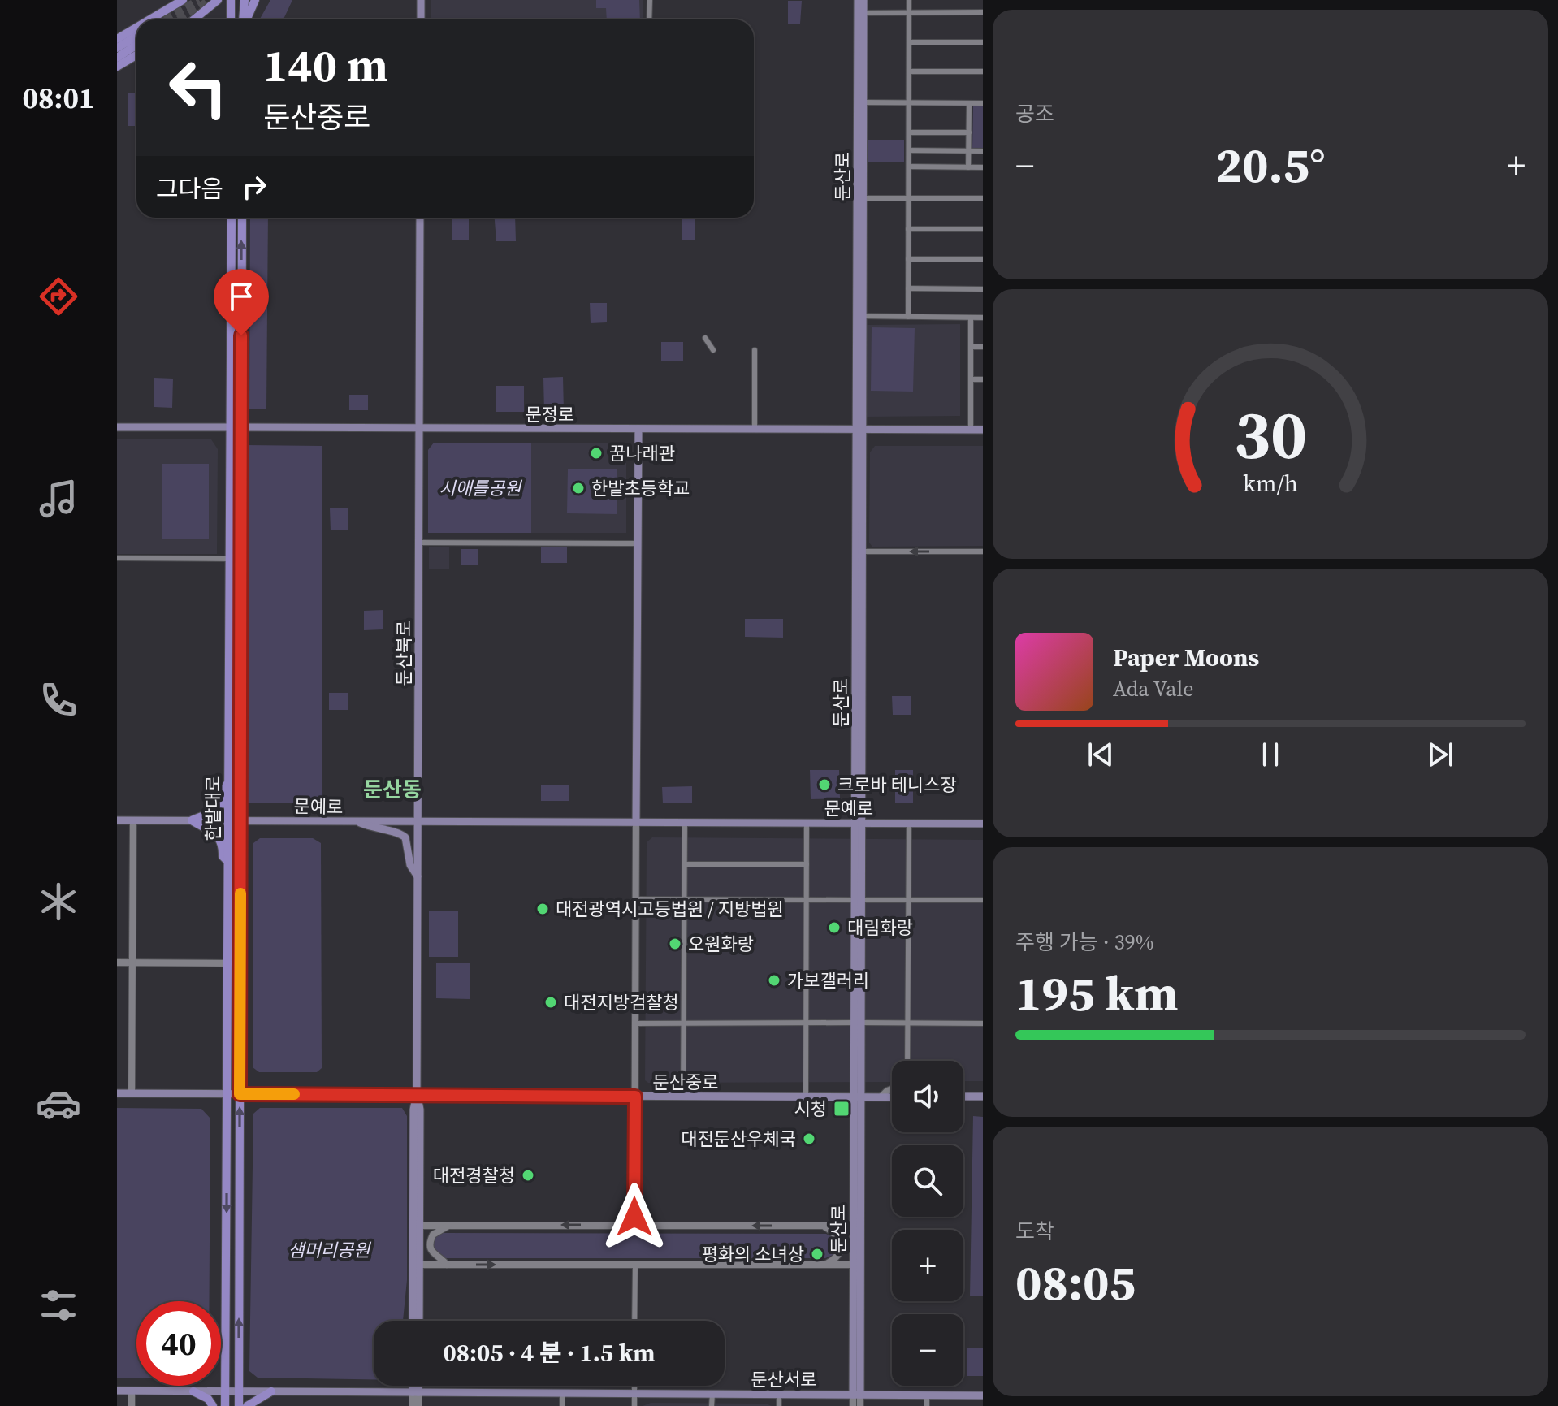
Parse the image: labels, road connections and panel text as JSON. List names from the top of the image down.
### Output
{
  "streets": {
    "main road": [
      "둔산로",
      "문정로",
      "둔산북로",
      "문예로",
      "한밭대로",
      "둔산중로",
      "둔산서로"
    ]
  },
  "crossings": [
    ["둔산로", "문정로"],
    ["둔산로", "문예로"],
    ["둔산로", "둔산중로"],
    ["둔산로", "둔산서로"],
    ["문정로", "둔산북로"],
    ["문정로", "한밭대로"],
    ["둔산북로", "문예로"],
    ["둔산북로", "둔산중로"],
    ["문예로", "한밭대로"],
    ["한밭대로", "둔산중로"],
    ["한밭대로", "둔산서로"]
  ],
  "districts": ["둔산동"],
  "parks": ["시애틀공원", "샘머리공원"],
  "places": {
    "other": [
      "꿈나래관",
      "한밭초등학교",
      "크로바 테니스장",
      "대전광역시고등법원 / 지방법원",
      "대림화랑",
      "오원화랑",
      "가보갤러리",
      "대전지방검찰청",
      "대전둔산우체국",
      "대전경찰청",
      "평화의 소녀상"
    ],
    "transit": ["시청"]
  },
  "page": {
    "tabs": "08:01",
    "tile": [
      "공조",
      ["주행 가능 · 39%", "195 km"],
      ["도착", "08:05"]
    ],
    "turn": ["140 m", "둔산중로"],
    "heat": ["−", "20.5°", "+"],
    "then": "그다음",
    "song": ["Paper Moons", "Ada Vale"],
    "map_buttons": ["+", "−"],
    "limit": "40",
    "trip": "08:05 · 4 분 · 1.5 km",
    "gauge": ["30", "km/h"]
  }
}
